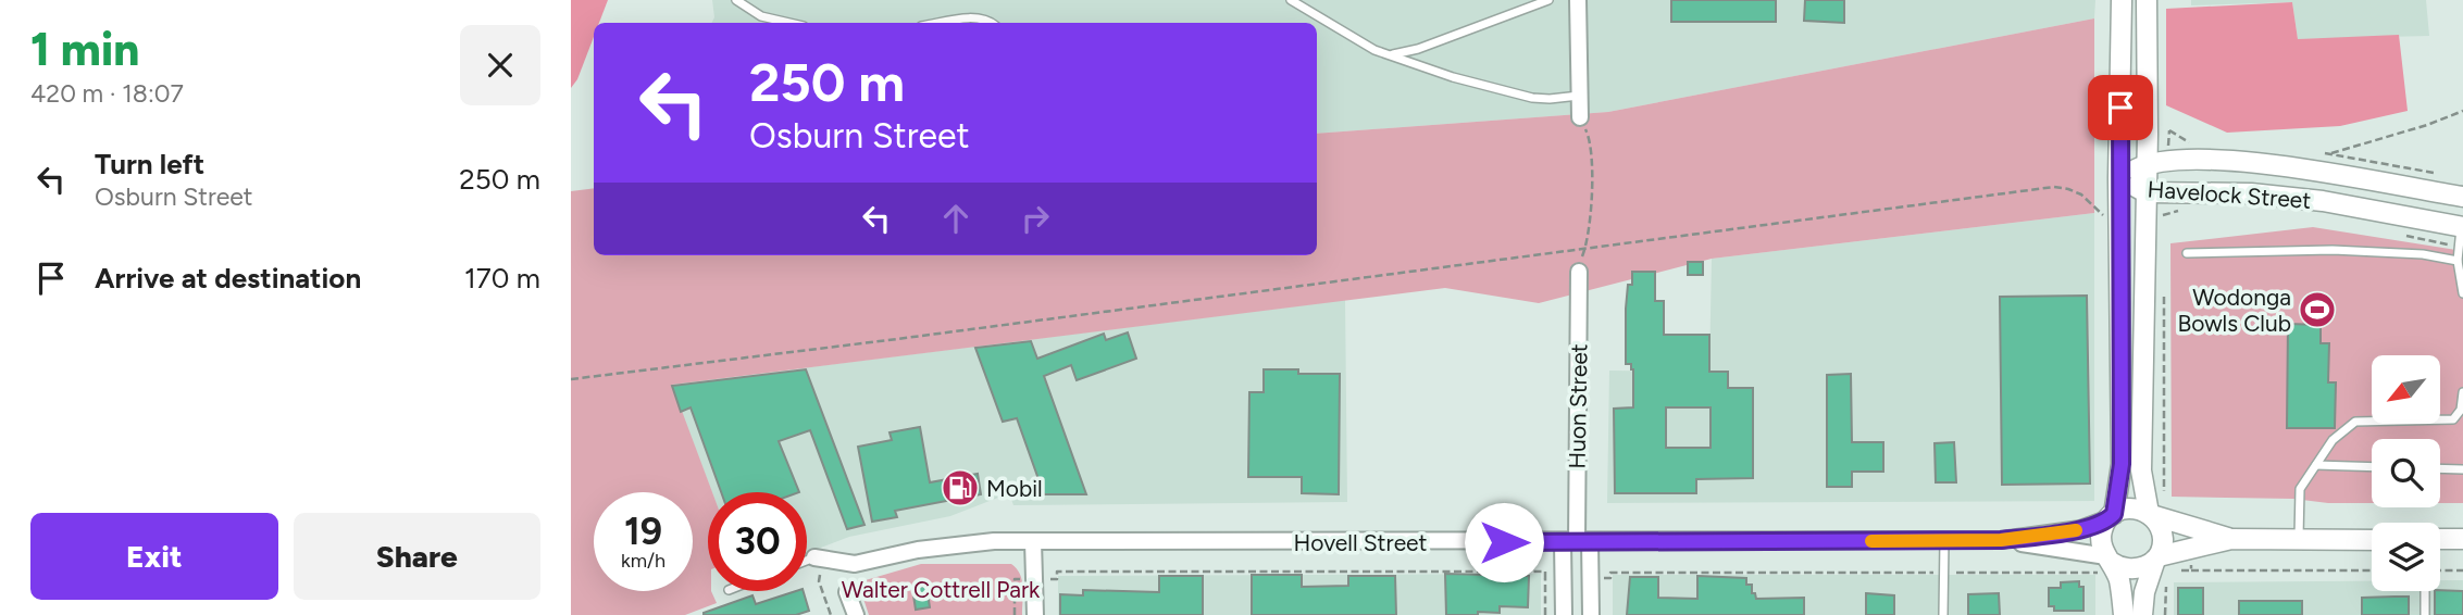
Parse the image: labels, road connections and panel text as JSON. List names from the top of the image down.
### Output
{
  "streets": {
    "street": ["Havelock Street", "Huon Street", "Hovell Street"]
  },
  "crossings": [
    ["Huon Street", "Hovell Street"]
  ],
  "parks": ["Walter Cottrell Park"],
  "places": {
    "sports": ["Wodonga Bowls Club"],
    "fuel station": ["Mobil"]
  },
  "north": "bottom left",
  "page": {
    "heading": ["1 min", "420 m · 18:07"],
    "turn": ["250 m", "Osburn Street"],
    "list": [
      {
        "name": "Turn left",
        "note": "Osburn Street",
        "value": "250 m"
      },
      {
        "name": "Arrive at destination",
        "value": "170 m"
      }
    ],
    "speed": "19 km/h",
    "limit": "30",
    "buttons": ["Exit", "Share"]
  }
}
